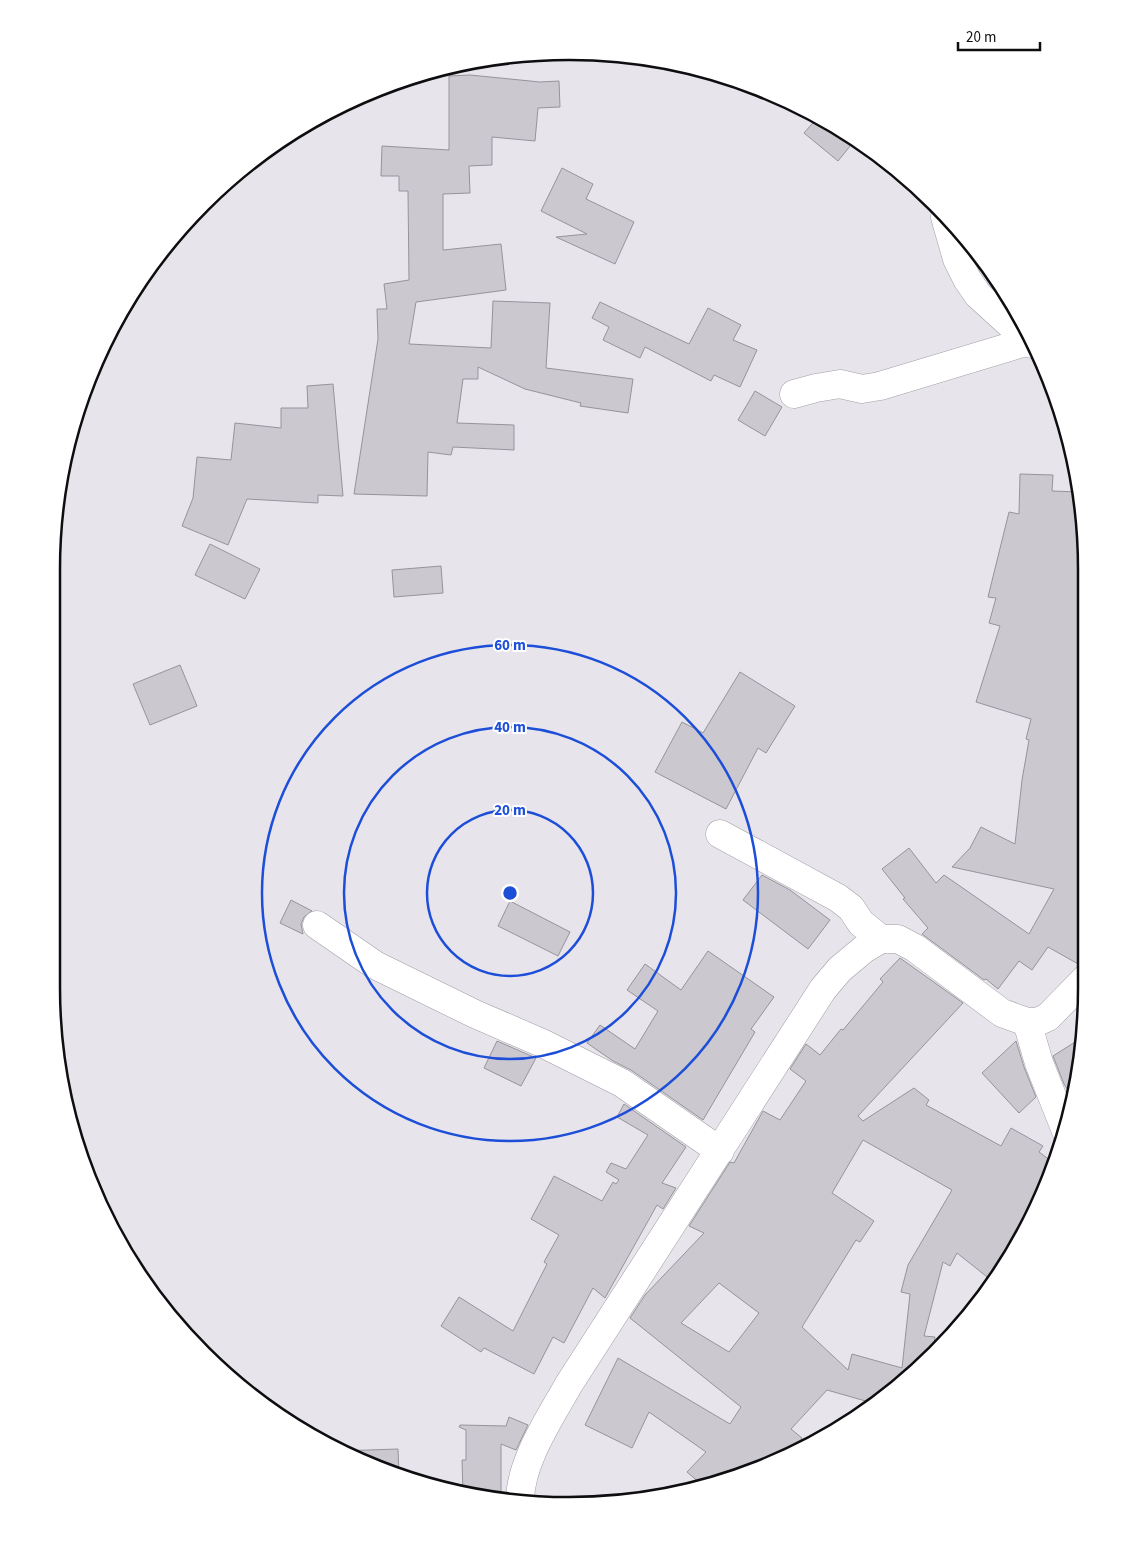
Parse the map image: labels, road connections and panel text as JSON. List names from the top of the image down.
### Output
{
  "scale_bar": "20 m",
  "rings": ["60 m", "40 m", "20 m"]
}
